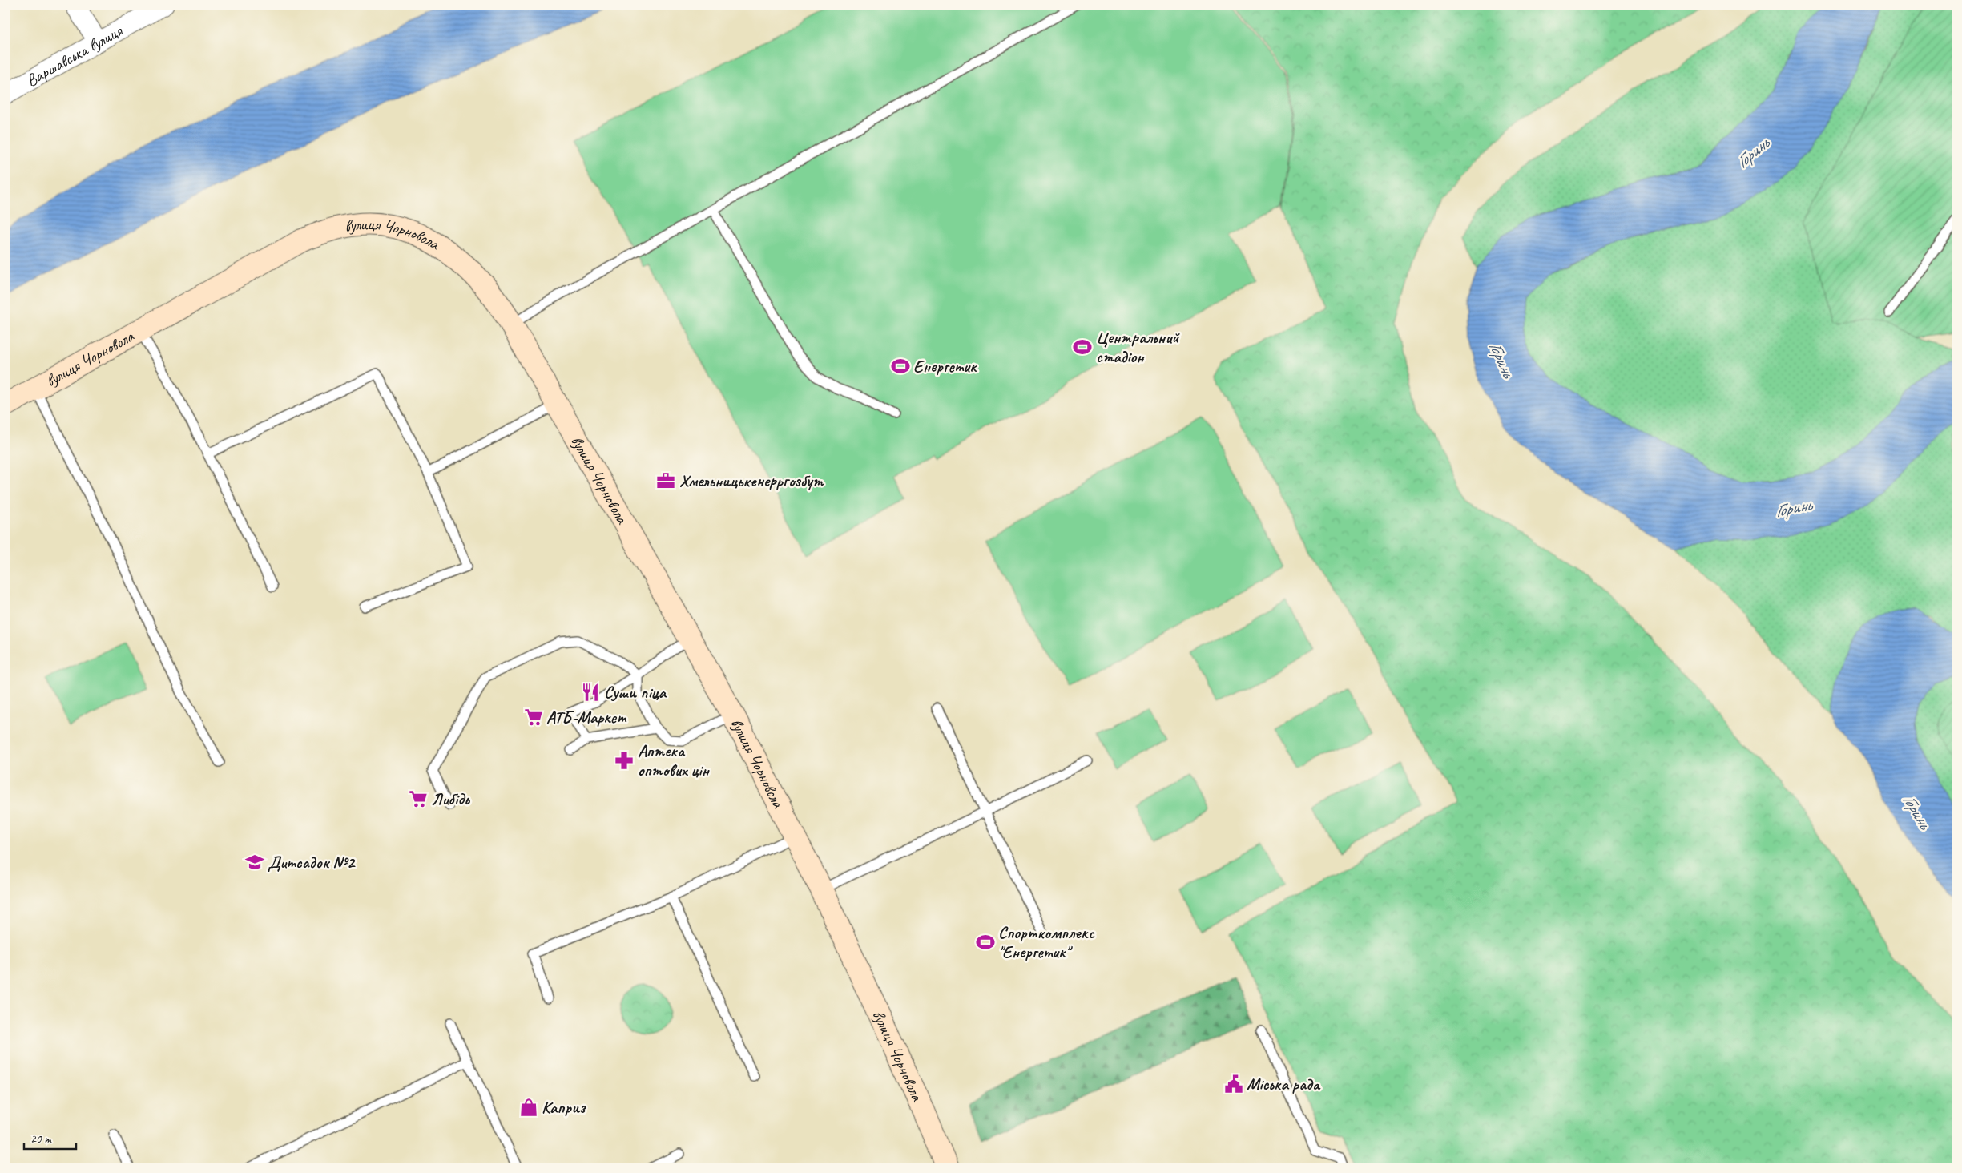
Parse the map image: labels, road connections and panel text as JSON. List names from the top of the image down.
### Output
{
  "streets": {
    "street": ["Варшавська вулиця", "вулиця Чорновола"]
  },
  "water": ["Горинь"],
  "places": {
    "sports": ["Центральний стадіон", "Енергетик", "Спорткомплекс \"Енергетик\""],
    "office": ["Хмельницькенерргозбут"],
    "restaurant": ["Суши піца"],
    "supermarket": ["АТБ-Маркет", "Либідь"],
    "pharmacy": ["Аптека оптових цін"],
    "school or university": ["Дитсадок №2"],
    "public building": ["Міська рада"],
    "shop": ["Каприз"]
  },
  "scale_bar": "20 m"
}
